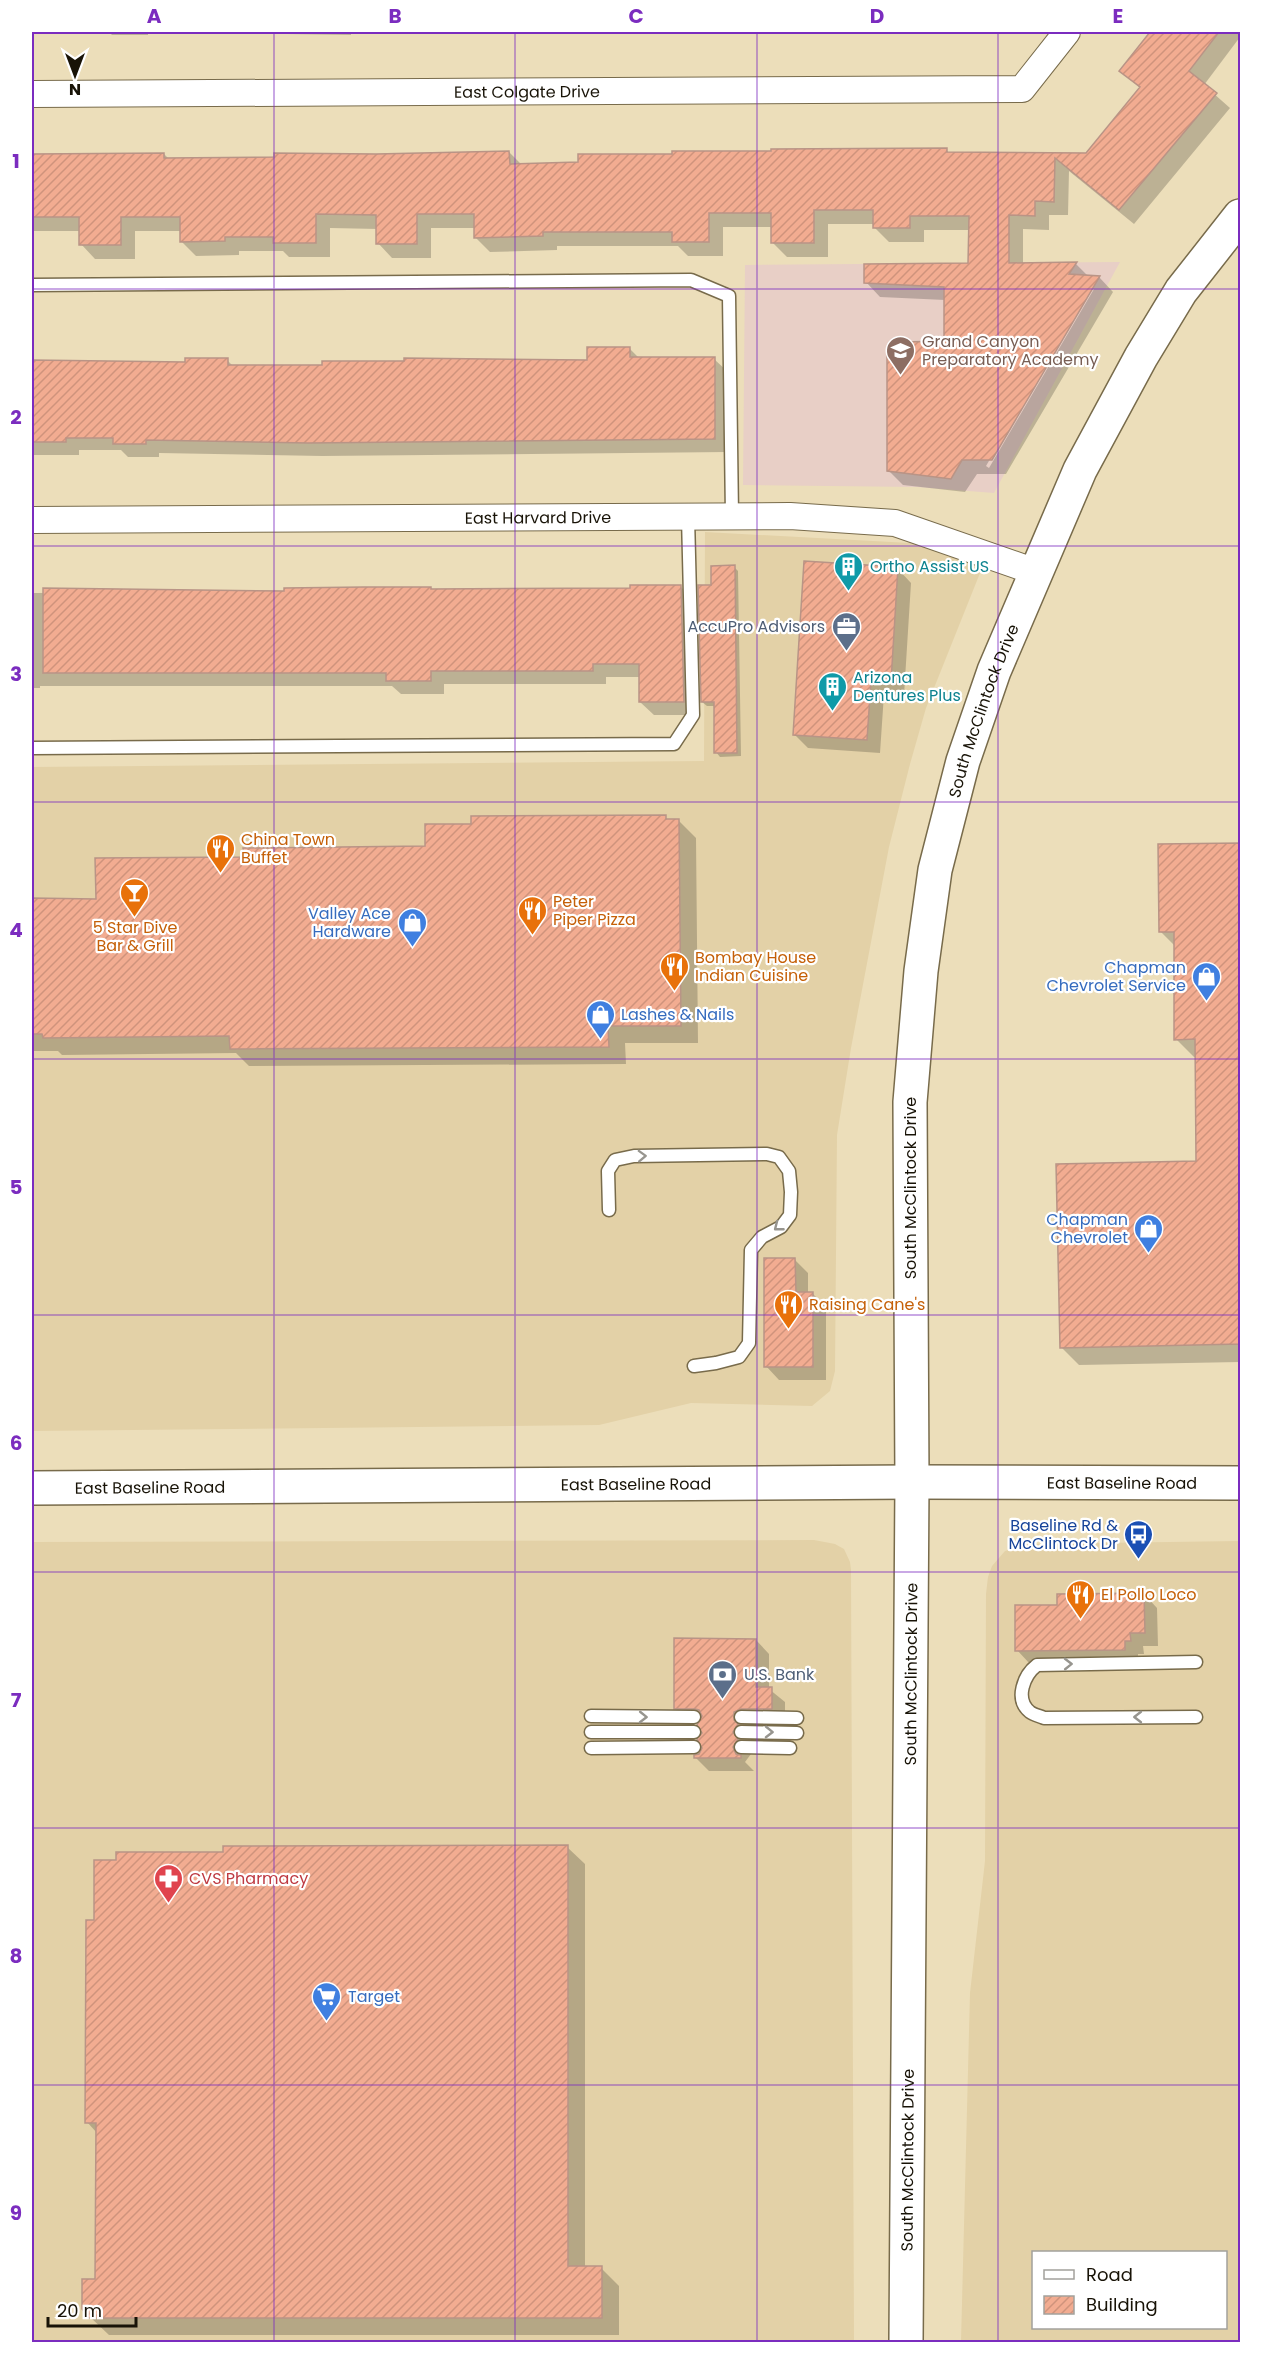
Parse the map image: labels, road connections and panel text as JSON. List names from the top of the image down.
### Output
{
  "streets": {
    "main road": ["South McClintock Drive", "East Baseline Road"],
    "street": ["East Colgate Drive", "East Harvard Drive"]
  },
  "crossings": [
    ["East Harvard Drive", "South McClintock Drive"],
    ["South McClintock Drive", "East Baseline Road"]
  ],
  "places": {
    "school or university": ["Grand Canyon Preparatory Academy"],
    "building": ["Ortho Assist US", "Arizona Dentures Plus"],
    "office": ["AccuPro Advisors"],
    "restaurant": [
      "China Town Buffet",
      "Peter Piper Pizza",
      "Bombay House Indian Cuisine",
      "Raising Cane's",
      "El Pollo Loco"
    ],
    "bar": ["5 Star Dive Bar & Grill"],
    "shop": [
      "Valley Ace Hardware",
      "Chapman Chevrolet Service",
      "Lashes & Nails",
      "Chapman Chevrolet"
    ],
    "bus stop": ["Baseline Rd & McClintock Dr"],
    "bank": ["U.S. Bank"],
    "pharmacy": ["CVS Pharmacy"],
    "supermarket": ["Target"]
  },
  "legend": ["Road", "Building"],
  "scale_bar": "20 m",
  "north": "bottom",
  "grid": {
    "columns": [
      "A",
      "B",
      "C",
      "D",
      "E"
    ],
    "rows": [
      "1",
      "2",
      "3",
      "4",
      "5",
      "6",
      "7",
      "8",
      "9"
    ]
  }
}
